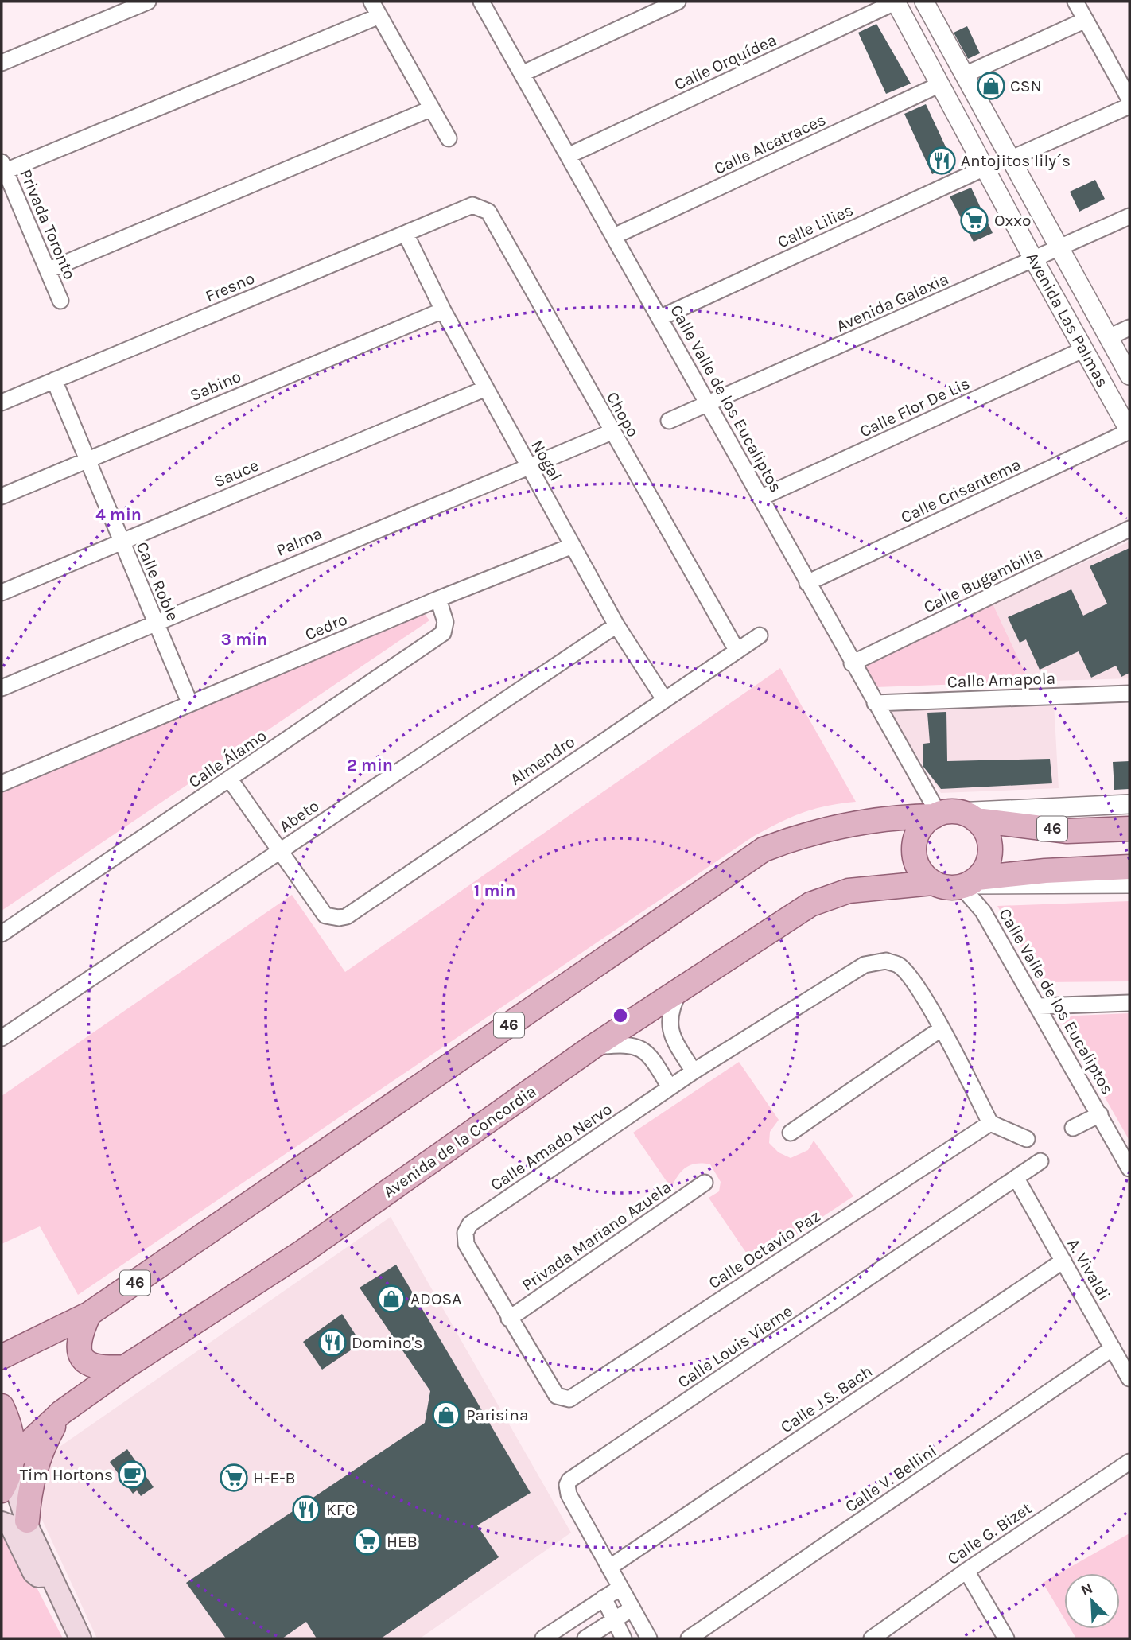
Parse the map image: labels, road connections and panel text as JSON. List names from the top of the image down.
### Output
{
  "streets": {
    "main road": ["46", "Avenida de la Concordia"],
    "street": [
      "Calle Orquídea",
      "Calle Alcatraces",
      "Privada Toronto",
      "Calle Lilies",
      "Fresno",
      "Avenida Galaxia",
      "Avenida Las Palmas",
      "Sabino",
      "Calle Valle de los Eucaliptos",
      "Calle Flor De Lis",
      "Chopo",
      "Nogal",
      "Sauce",
      "Calle Crisantema",
      "Palma",
      "Calle Bugambilia",
      "Calle Roble",
      "Cedro",
      "Calle Amapola",
      "Calle Álamo",
      "Almendro",
      "Abeto",
      "Calle Amado Nervo",
      "Privada Mariano Azuela",
      "Calle Octavio Paz",
      "A. Vivaldi",
      "Calle Louis Vierne",
      "Calle J.S. Bach",
      "Calle V. Bellini",
      "Calle G. Bizet"
    ]
  },
  "crossings": [
    ["Calle Orquídea", "Avenida Las Palmas"],
    ["Calle Orquídea", "Calle Valle de los Eucaliptos"],
    ["Calle Alcatraces", "Avenida Las Palmas"],
    ["Calle Alcatraces", "Calle Valle de los Eucaliptos"],
    ["Calle Lilies", "Avenida Las Palmas"],
    ["Calle Lilies", "Calle Valle de los Eucaliptos"],
    ["Fresno", "Chopo"],
    ["Fresno", "Nogal"],
    ["Fresno", "Calle Roble"],
    ["Avenida Galaxia", "Avenida Las Palmas"],
    ["Avenida Galaxia", "Calle Valle de los Eucaliptos"],
    ["Avenida Las Palmas", "Calle Flor De Lis"],
    ["Avenida Las Palmas", "Calle Crisantema"],
    ["Sabino", "Nogal"],
    ["Sabino", "Calle Roble"],
    ["Calle Valle de los Eucaliptos", "Calle Flor De Lis"],
    ["Calle Valle de los Eucaliptos", "Calle Crisantema"],
    ["Calle Valle de los Eucaliptos", "Calle Bugambilia"],
    ["Calle Valle de los Eucaliptos", "Calle Amapola"],
    ["Calle Valle de los Eucaliptos", "46"],
    ["Calle Valle de los Eucaliptos", "Avenida de la Concordia"],
    ["Chopo", "Palma"],
    ["Chopo", "Almendro"],
    ["Nogal", "Sauce"],
    ["Nogal", "Palma"],
    ["Nogal", "Cedro"],
    ["Nogal", "Almendro"],
    ["Nogal", "Abeto"],
    ["Sauce", "Calle Roble"],
    ["Palma", "Calle Roble"],
    ["Calle Roble", "Cedro"],
    ["Cedro", "Calle Álamo"],
    ["Almendro", "Abeto"],
    ["46", "Avenida de la Concordia"],
    ["Calle Amado Nervo", "Privada Mariano Azuela"],
    ["Calle Amado Nervo", "Calle Octavio Paz"],
    ["Privada Mariano Azuela", "Calle Octavio Paz"],
    ["A. Vivaldi", "Calle Louis Vierne"],
    ["A. Vivaldi", "Calle J.S. Bach"],
    ["A. Vivaldi", "Calle V. Bellini"],
    ["Calle Louis Vierne", "Calle J.S. Bach"]
  ],
  "places": {
    "shop": ["CSN", "ADOSA", "Parisina"],
    "restaurant": ["Antojitos lily´s", "Domino's", "KFC"],
    "supermarket": ["Oxxo", "H-E-B", "HEB"],
    "cafe": ["Tim Hortons"]
  },
  "north": "top left",
  "rings": [
    "4 min",
    "3 min",
    "2 min",
    "1 min"
  ]
}
